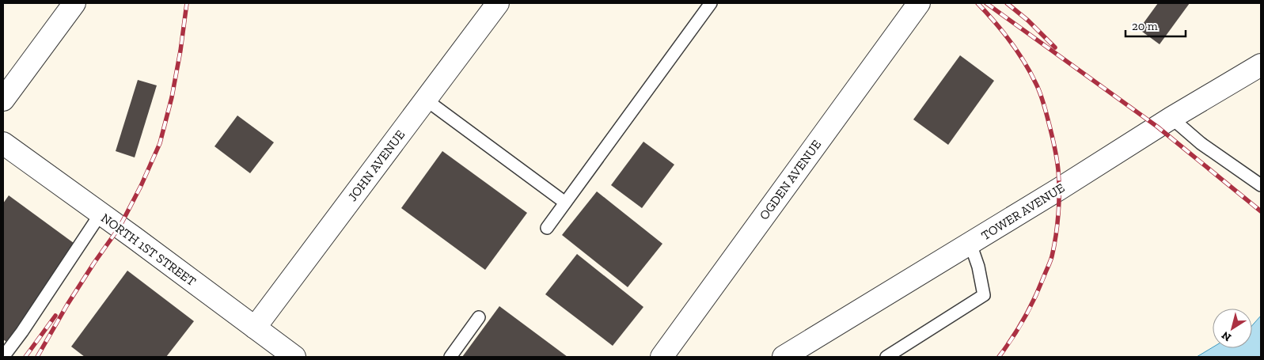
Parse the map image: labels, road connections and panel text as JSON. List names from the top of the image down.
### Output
{
  "streets": {
    "street": [
      "JOHN AVENUE",
      "OGDEN AVENUE",
      "TOWER AVENUE",
      "NORTH 1ST STREET"
    ]
  },
  "crossings": [
    ["JOHN AVENUE", "NORTH 1ST STREET"]
  ],
  "scale_bar": "20 m",
  "north": "bottom left"
}
